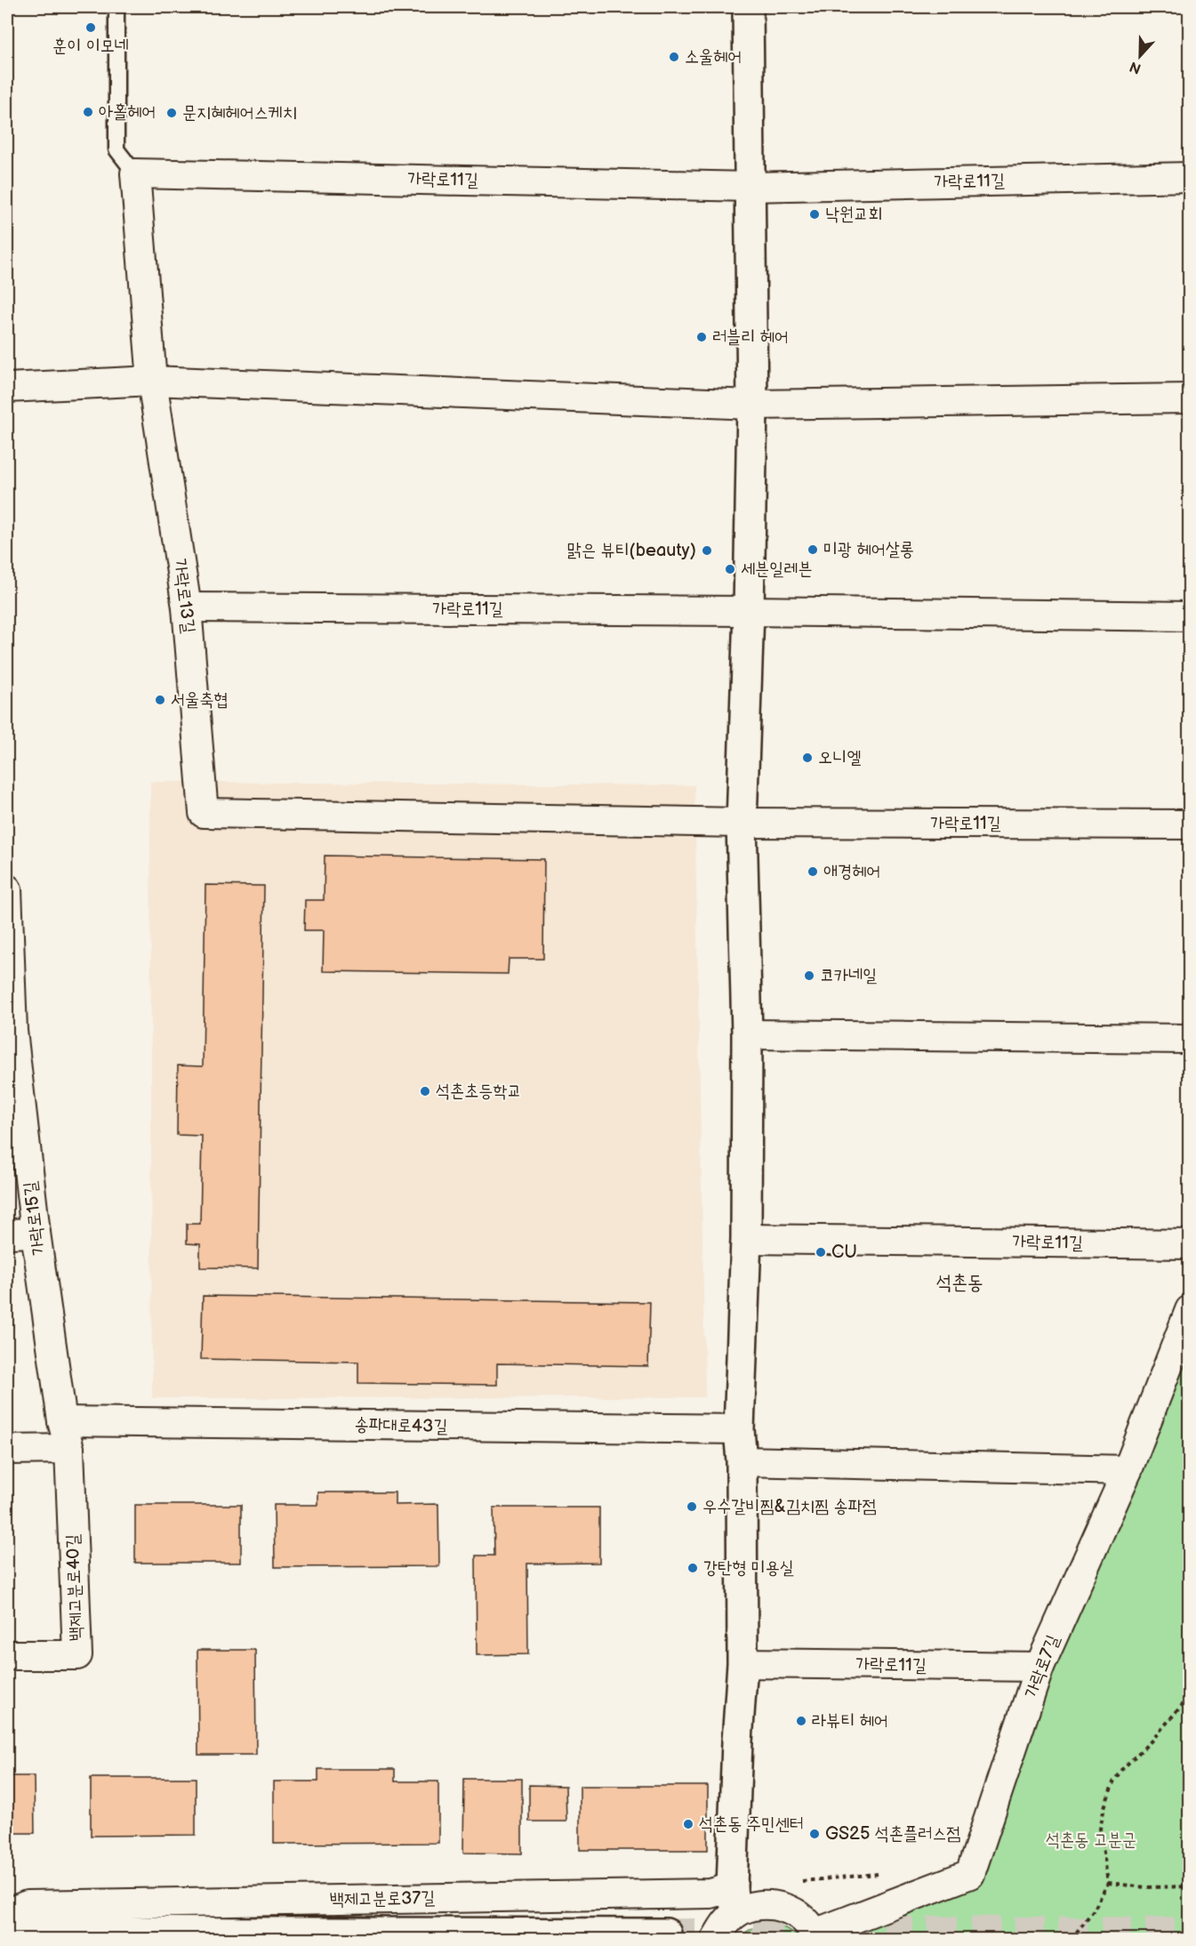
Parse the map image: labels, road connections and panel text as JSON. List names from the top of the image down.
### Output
{
  "streets": {
    "street": [
      "가락로11길",
      "가락로13길",
      "가락로15길",
      "송파대로43길",
      "백제고분로40길",
      "가락로7길",
      "백제고분로37길"
    ]
  },
  "crossings": [
    ["가락로11길", "가락로13길"],
    ["가락로11길", "가락로7길"],
    ["가락로15길", "송파대로43길"],
    ["가락로15길", "백제고분로40길"],
    ["가락로7길", "백제고분로37길"]
  ],
  "districts": ["석촌동"],
  "parks": ["석촌동 고분군"],
  "places": [
    "훈이 이모네",
    "소울헤어",
    "아홀헤어",
    "문지혜헤어스케치",
    "낙원교회",
    "러블리 헤어",
    "미광 헤어살롱",
    "맑은 뷰티(beauty)",
    "세븐일레븐",
    "서울축협",
    "오니엘",
    "애경헤어",
    "코카네일",
    "석촌초등학교",
    "CU",
    "우수갈비찜&김치찜 송파점",
    "강탄형 미용실",
    "라뷰티 헤어",
    "석촌동 주민센터",
    "GS25 석촌플러스점"
  ],
  "north": "bottom"
}
